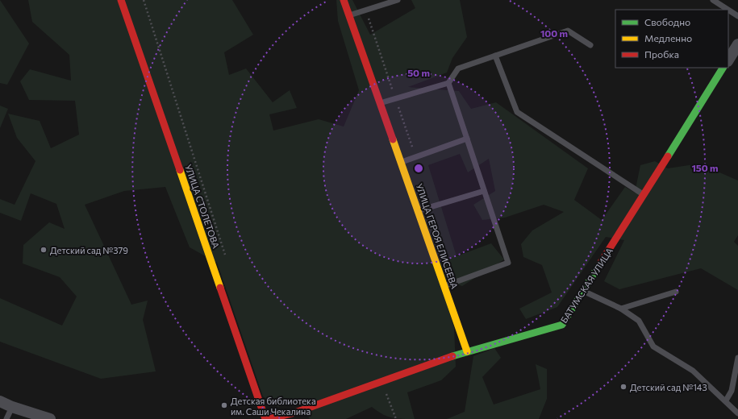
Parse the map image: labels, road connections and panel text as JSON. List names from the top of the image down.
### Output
{
  "streets": {
    "street": ["УЛИЦА СТОЛЕТОВА", "УЛИЦА ГЕРОЯ ЕЛИСЕЕВА", "БАТУМСКАЯ УЛИЦА"]
  },
  "crossings": [
    ["УЛИЦА ГЕРОЯ ЕЛИСЕЕВА", "БАТУМСКАЯ УЛИЦА"]
  ],
  "places": ["Детский сад №379", "Детский сад №143", "Детская библиотека им. Саши Чекалина"],
  "legend": ["Свободно", "Медленно", "Пробка"],
  "rings": ["100 m", "50 m", "150 m"]
}
